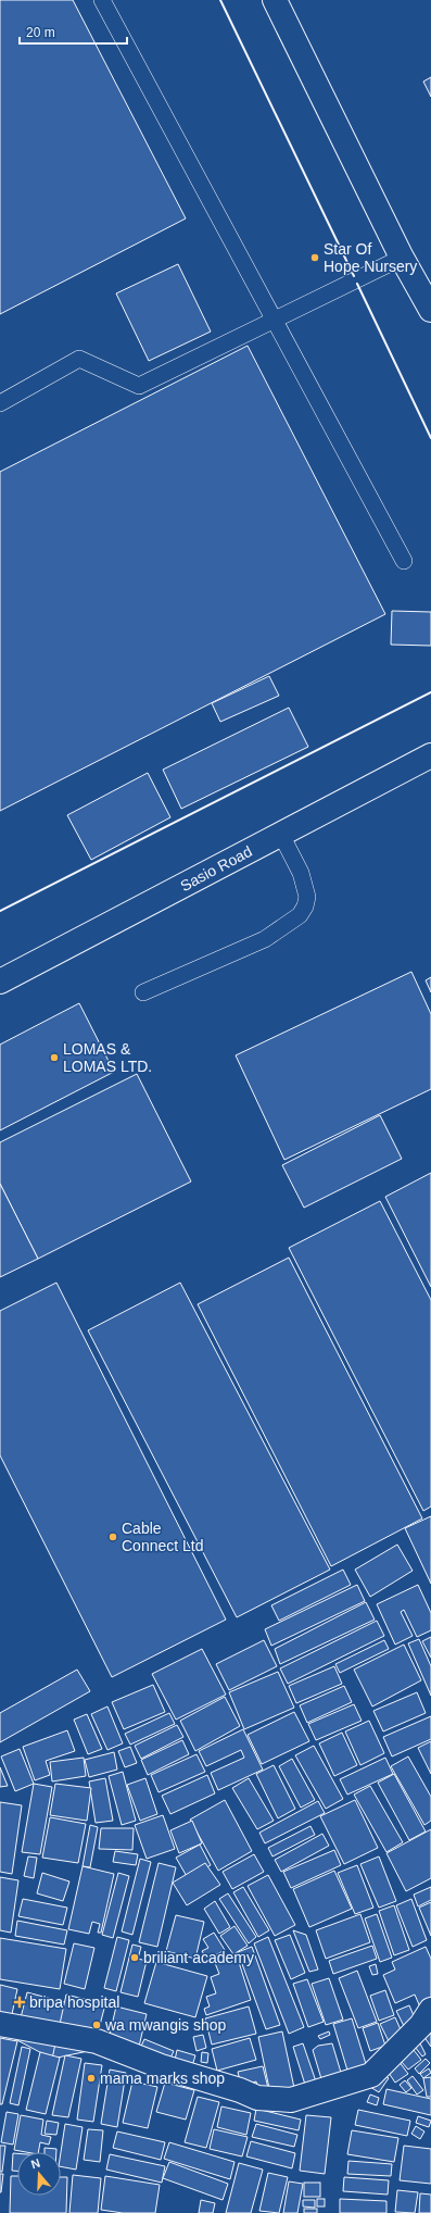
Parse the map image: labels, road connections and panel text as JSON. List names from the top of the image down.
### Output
{
  "streets": {
    "street": ["Sasio Road"]
  },
  "places": {
    "other": [
      "Star Of Hope Nursery",
      "LOMAS & LOMAS LTD.",
      "Cable Connect Ltd",
      "briliant academy",
      "wa mwangis shop",
      "mama marks shop"
    ],
    "health": ["bripa hospital"]
  },
  "scale_bar": "20 m",
  "north": "top"
}
